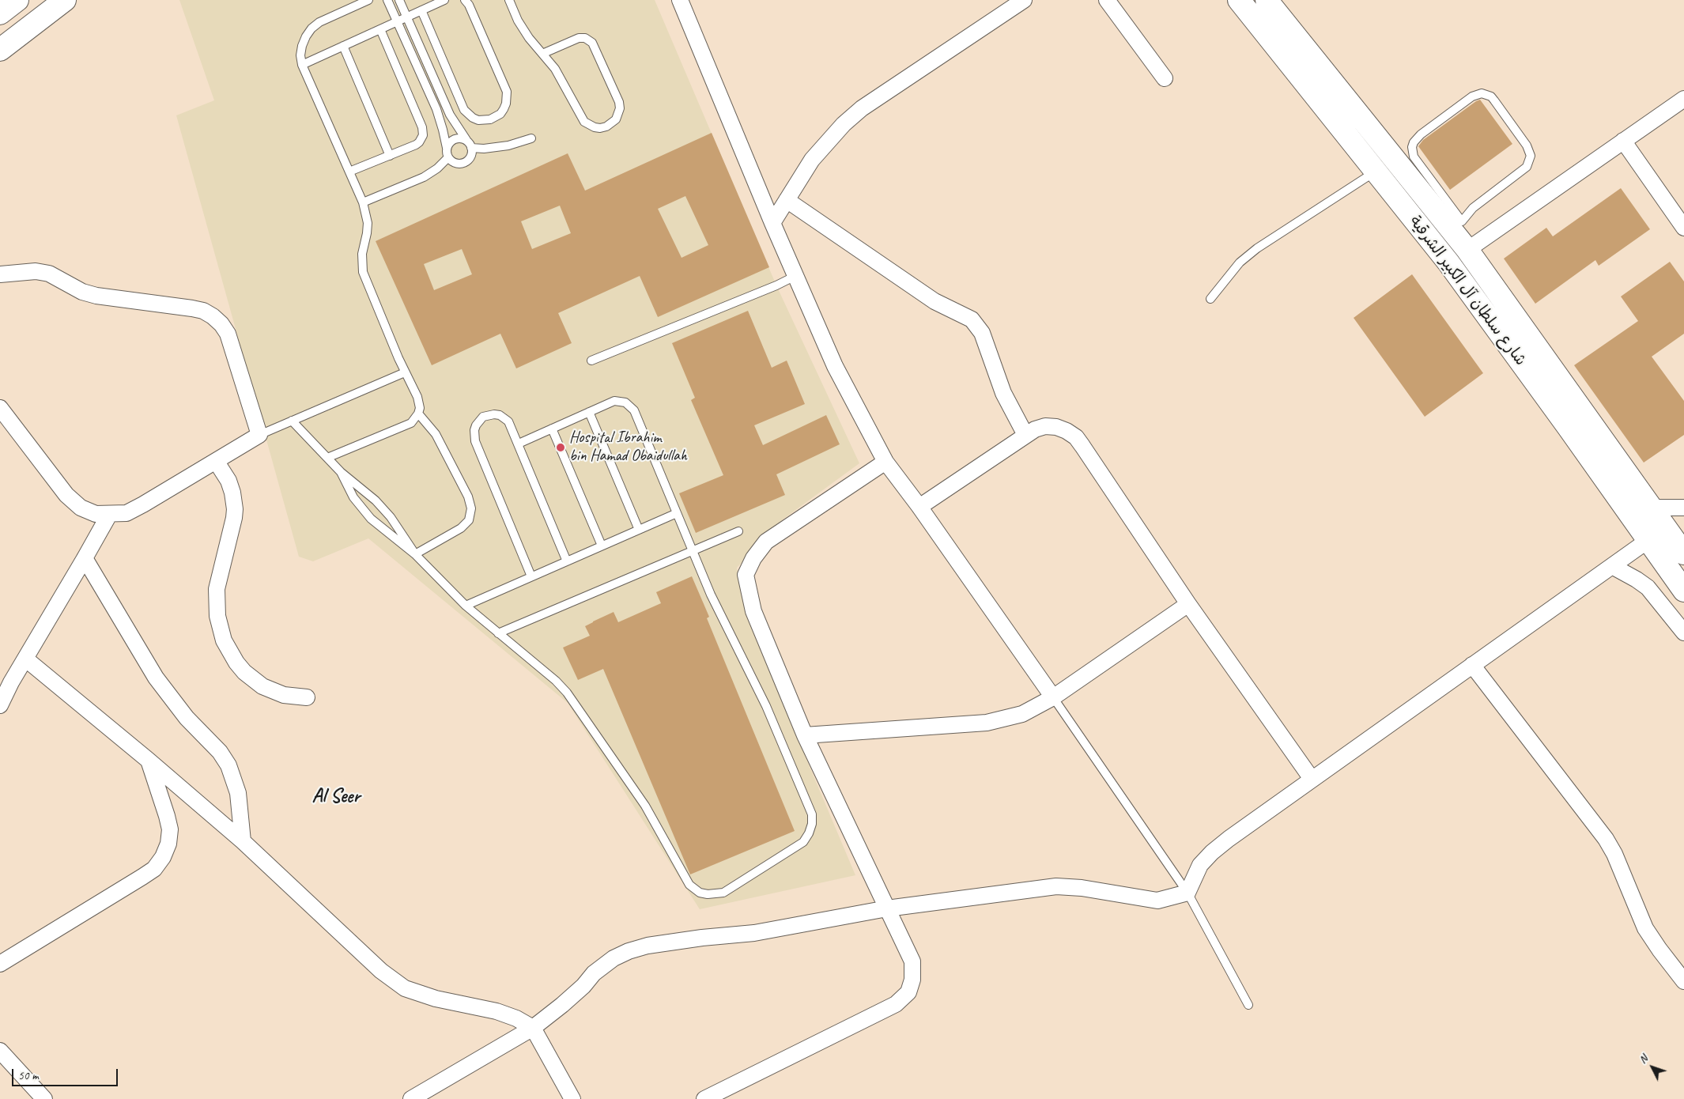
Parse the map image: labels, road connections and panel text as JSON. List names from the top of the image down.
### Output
{
  "streets": {
    "main road": ["شارع سلطان آل الكبير الشرقية"]
  },
  "districts": ["Al Seer"],
  "places": ["Hospital Ibrahim bin Hamad Obaidullah"],
  "scale_bar": "50 m",
  "north": "top left"
}
